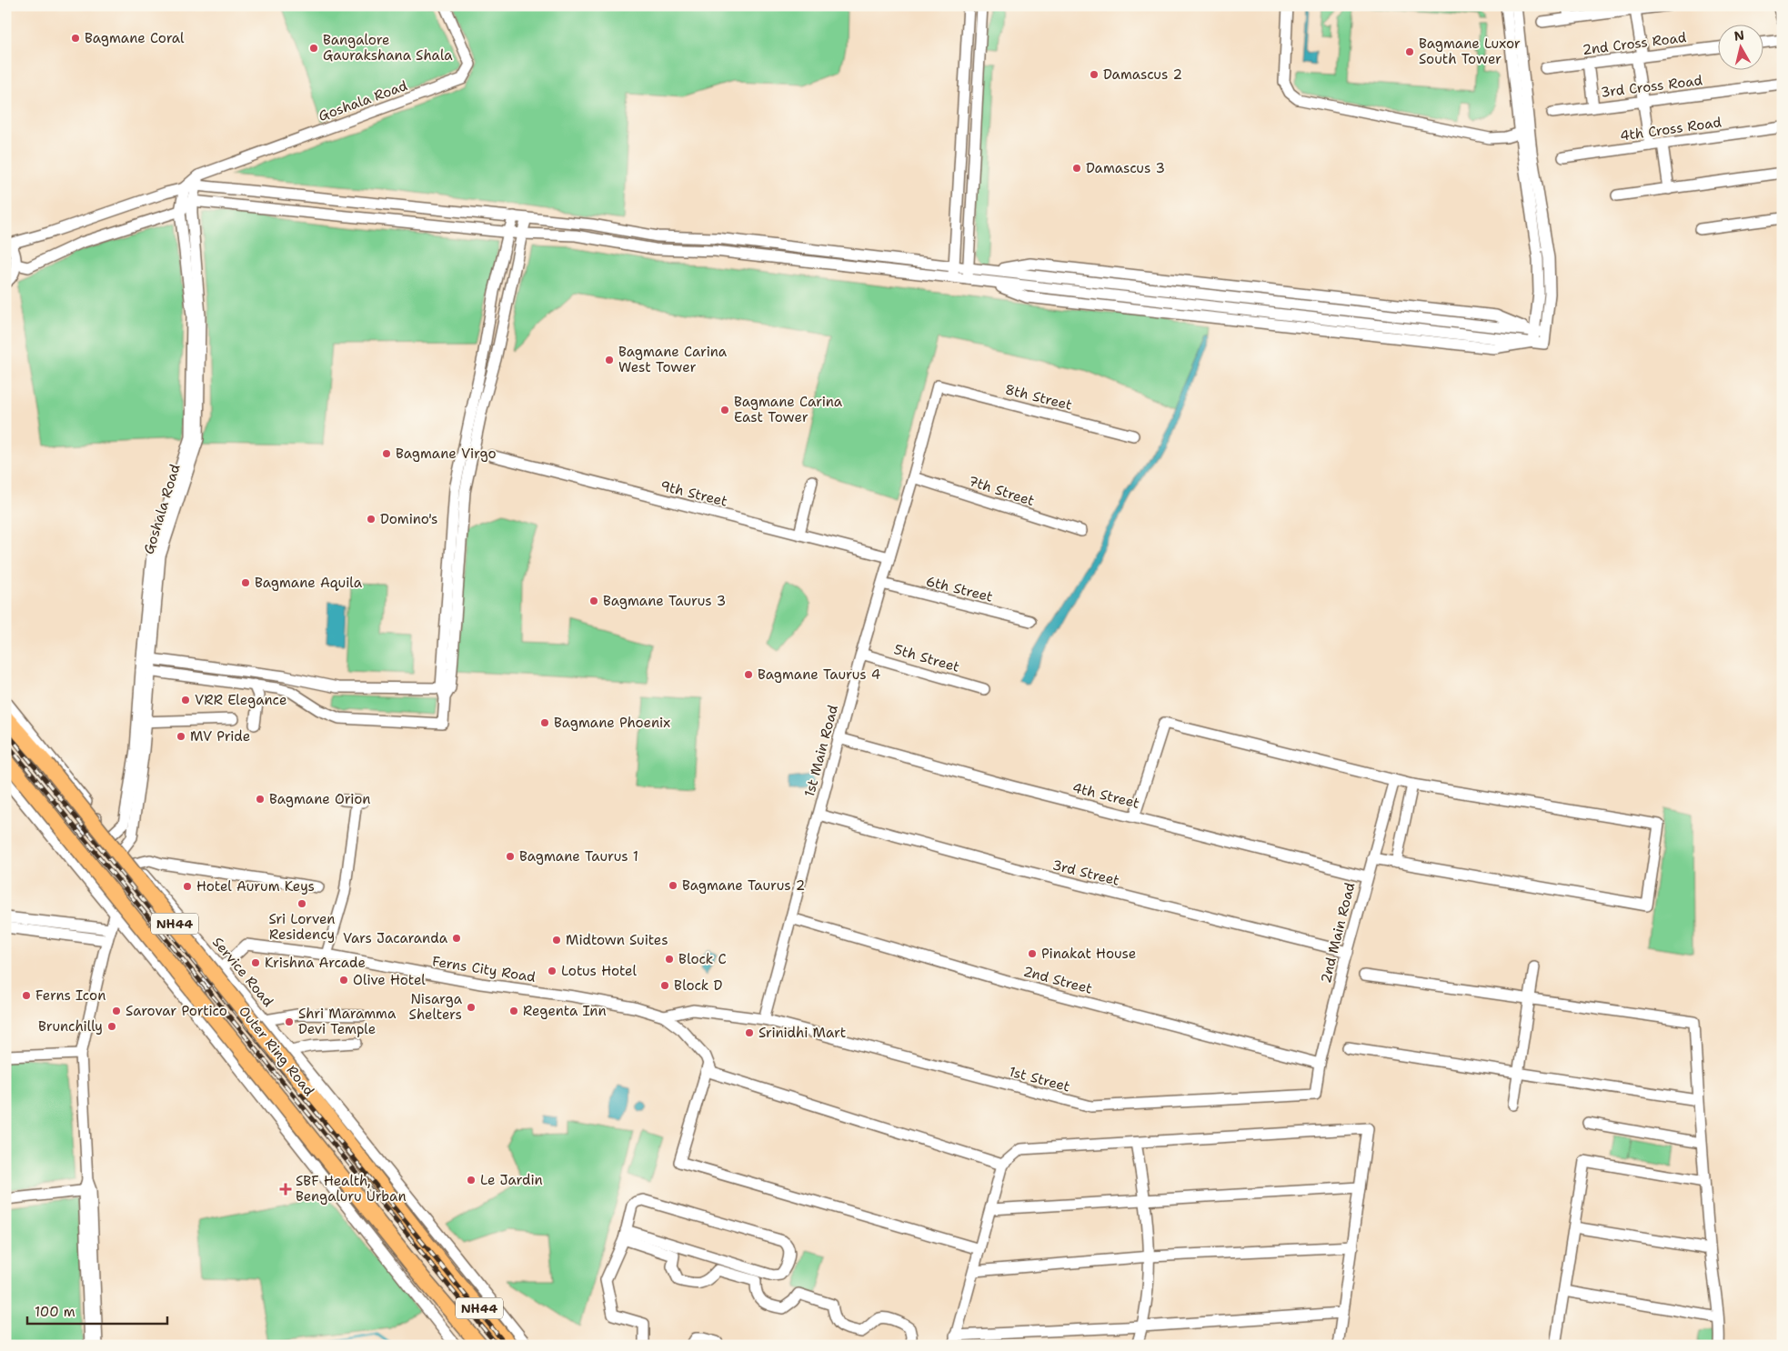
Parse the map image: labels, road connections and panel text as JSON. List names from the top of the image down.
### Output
{
  "streets": {
    "highway": ["NH44", "Outer Ring Road"],
    "street": [
      "2nd Cross Road",
      "3rd Cross Road",
      "Goshala Road",
      "4th Cross Road",
      "8th Street",
      "7th Street",
      "9th Street",
      "6th Street",
      "5th Street",
      "1st Main Road",
      "4th Street",
      "3rd Street",
      "2nd Main Road",
      "Ferns City Road",
      "Service Road",
      "2nd Street",
      "1st Street"
    ]
  },
  "crossings": [
    ["Goshala Road", "Service Road"],
    ["8th Street", "1st Main Road"],
    ["7th Street", "1st Main Road"],
    ["9th Street", "1st Main Road"],
    ["6th Street", "1st Main Road"],
    ["5th Street", "1st Main Road"],
    ["1st Main Road", "4th Street"],
    ["1st Main Road", "3rd Street"],
    ["1st Main Road", "2nd Street"],
    ["1st Main Road", "1st Street"],
    ["4th Street", "2nd Main Road"],
    ["3rd Street", "2nd Main Road"],
    ["2nd Main Road", "2nd Street"],
    ["2nd Main Road", "1st Street"],
    ["Ferns City Road", "Service Road"],
    ["Ferns City Road", "1st Street"]
  ],
  "places": {
    "other": [
      "Bagmane Coral",
      "Bangalore Gaurakshana Shala",
      "Bagmane Luxor South Tower",
      "Damascus 2",
      "Damascus 3",
      "Bagmane Carina West Tower",
      "Bagmane Carina East Tower",
      "Bagmane Virgo",
      "Domino's",
      "Bagmane Aquila",
      "Bagmane Taurus 3",
      "Bagmane Taurus 4",
      "VRR Elegance",
      "Bagmane Phoenix",
      "MV Pride",
      "Bagmane Orion",
      "Bagmane Taurus 1",
      "Bagmane Taurus 2",
      "Hotel Aurum Keys",
      "Sri Lorven Residency",
      "Vars Jacaranda",
      "Midtown Suites",
      "Pinakat House",
      "Block C",
      "Krishna Arcade",
      "Lotus Hotel",
      "Olive Hotel",
      "Block D",
      "Ferns Icon",
      "Nisarga Shelters",
      "Sarovar Portico",
      "Regenta Inn",
      "Shri Maramma Devi Temple",
      "Brunchilly",
      "Srinidhi Mart",
      "Le Jardin"
    ],
    "health": ["SBF Health, Bengaluru Urban"]
  },
  "scale_bar": "100 m",
  "north": "top"
}
